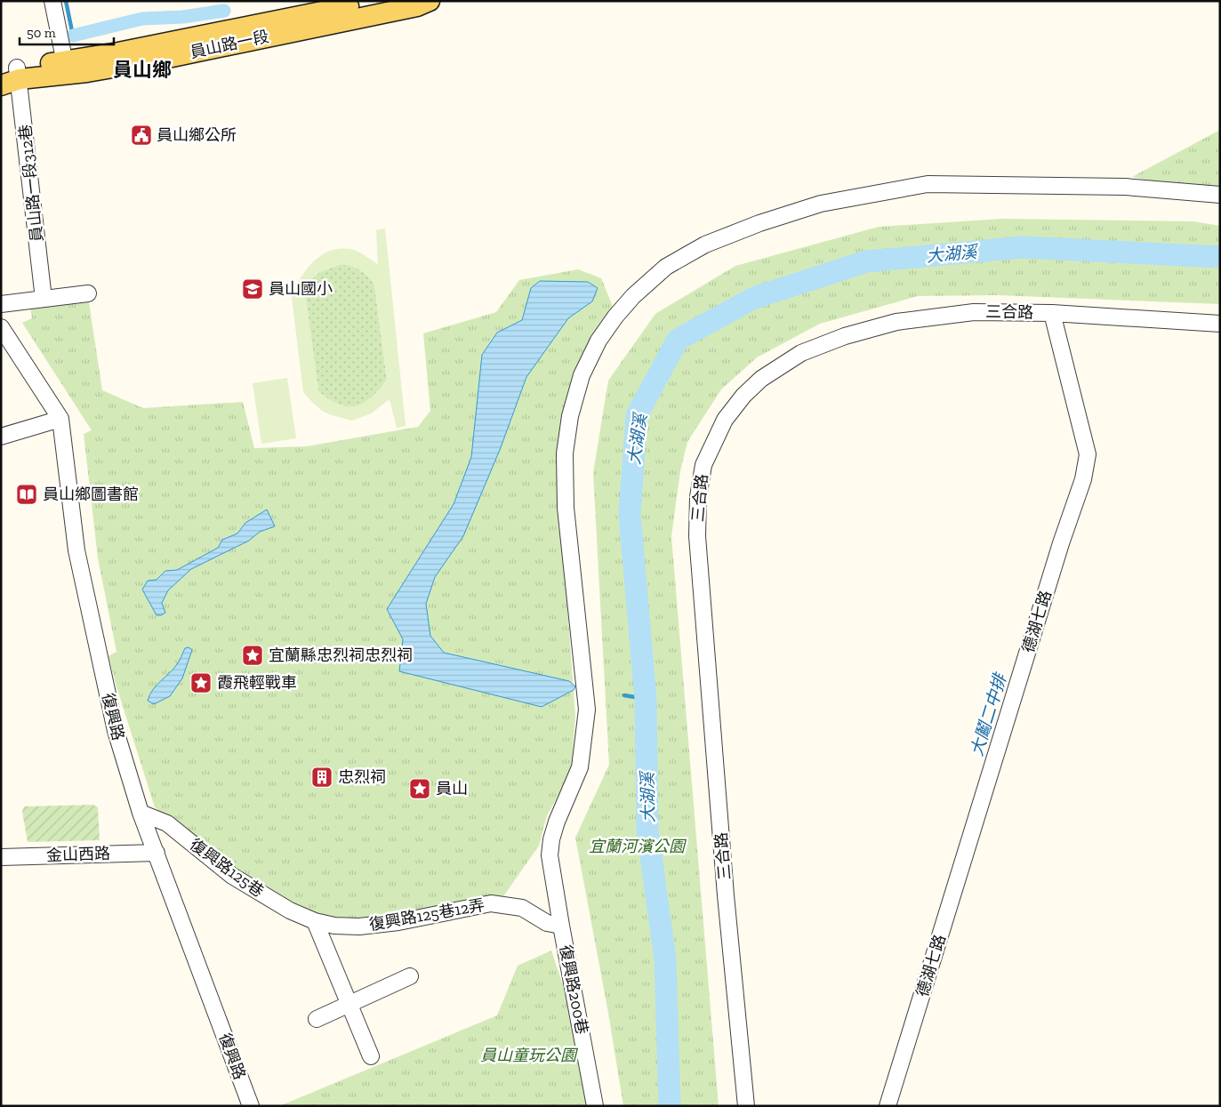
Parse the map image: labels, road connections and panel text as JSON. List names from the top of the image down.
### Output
{
  "streets": {
    "main road": ["員山路一段"],
    "street": [
      "員山路一段312巷",
      "三合路",
      "德湖七路",
      "復興路",
      "金山西路",
      "復興路125巷",
      "復興路125巷12弄",
      "復興路200巷"
    ]
  },
  "crossings": [
    ["員山路一段", "員山路一段312巷"],
    ["三合路", "德湖七路"],
    ["復興路", "金山西路"],
    ["復興路", "復興路125巷"],
    ["復興路125巷", "復興路125巷12弄"],
    ["復興路125巷12弄", "復興路200巷"]
  ],
  "districts": ["員山鄉"],
  "water": ["大湖溪", "大鬮二中排"],
  "parks": ["宜蘭河濱公園", "員山童玩公園"],
  "places": {
    "public building": ["員山鄉公所"],
    "school or university": ["員山國小"],
    "library": ["員山鄉圖書館"],
    "place": ["宜蘭縣忠烈祠忠烈祠", "霞飛輕戰車", "員山"],
    "building": ["忠烈祠"]
  },
  "scale_bar": "50 m"
}
